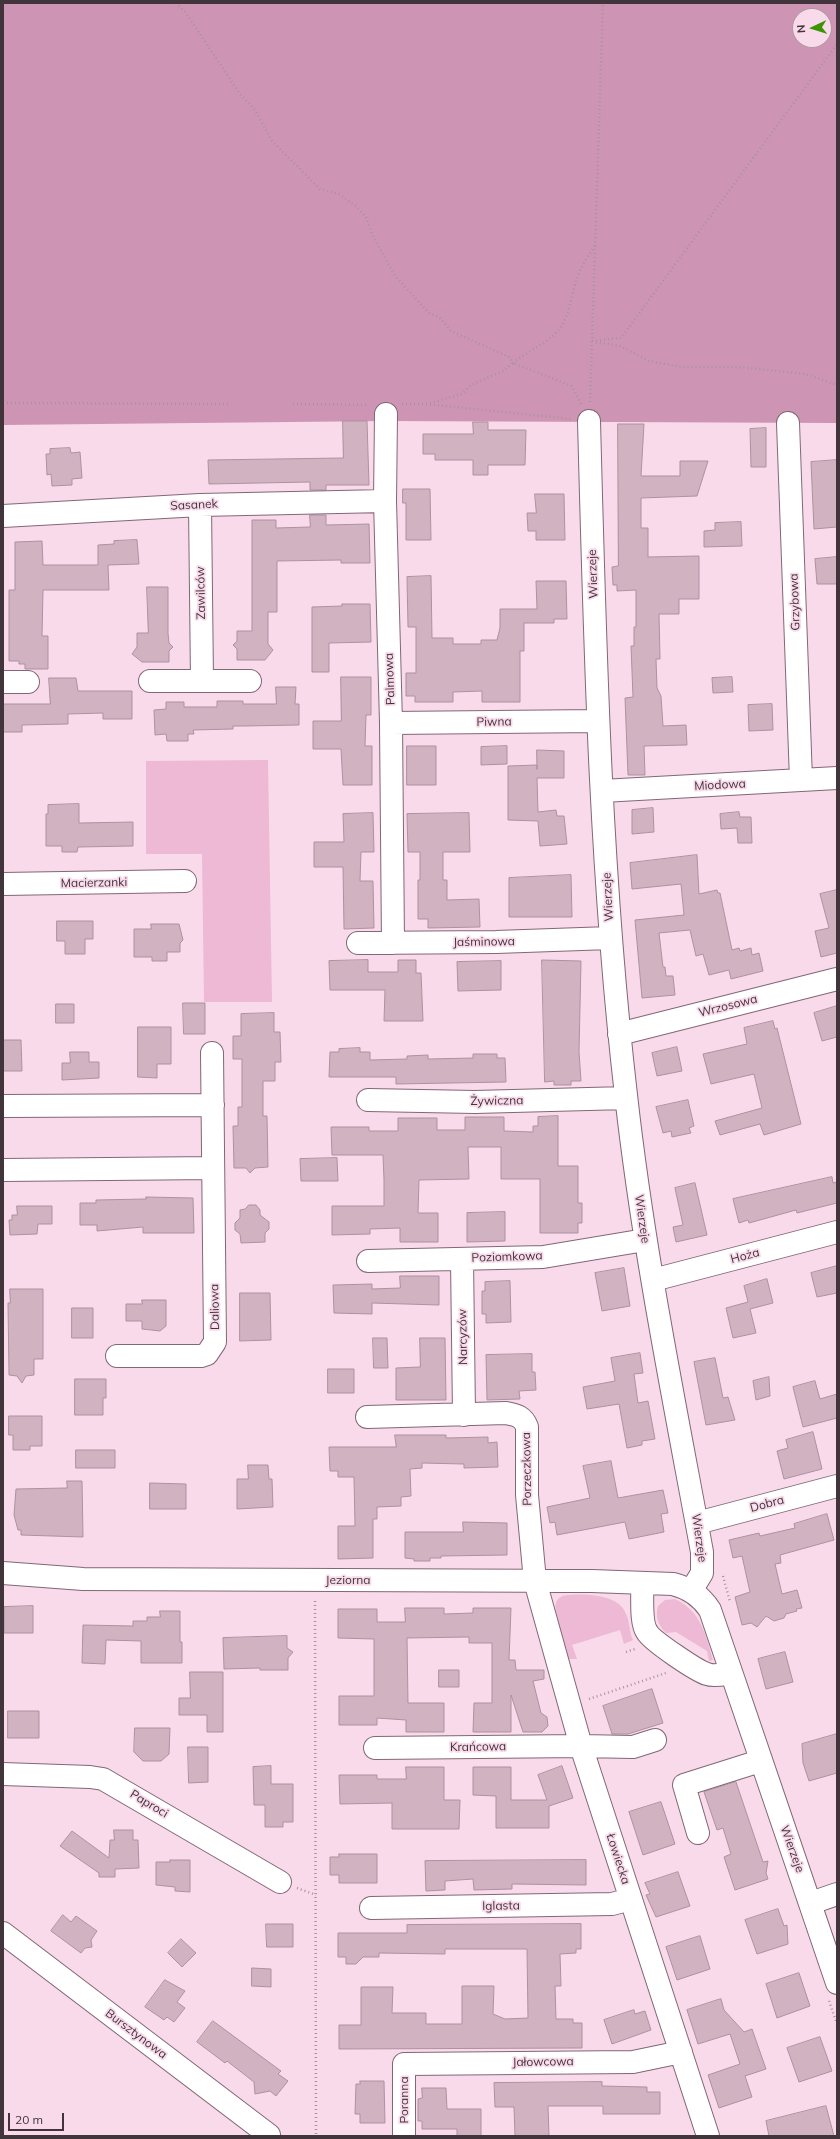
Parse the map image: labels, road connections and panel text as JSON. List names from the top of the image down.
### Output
{
  "streets": {
    "street": [
      "Sasanek",
      "Wierzeje",
      "Zawilców",
      "Grzybowa",
      "Palmowa",
      "Piwna",
      "Miodowa",
      "Macierzanki",
      "Jaśminowa",
      "Wrzosowa",
      "Żywiczna",
      "Hoża",
      "Poziomkowa",
      "Daliowa",
      "Narcyzów",
      "Porzeczkowa",
      "Dobra",
      "Jeziorna",
      "Krańcowa",
      "Paproci",
      "Łowiecka",
      "Iglasta",
      "Bursztynowa",
      "Jałowcowa",
      "Poranna"
    ]
  },
  "crossings": [
    ["Sasanek", "Zawilców"],
    ["Sasanek", "Palmowa"],
    ["Wierzeje", "Piwna"],
    ["Wierzeje", "Miodowa"],
    ["Wierzeje", "Jaśminowa"],
    ["Wierzeje", "Wrzosowa"],
    ["Wierzeje", "Żywiczna"],
    ["Wierzeje", "Hoża"],
    ["Wierzeje", "Poziomkowa"],
    ["Wierzeje", "Dobra"],
    ["Wierzeje", "Jeziorna"],
    ["Grzybowa", "Miodowa"],
    ["Palmowa", "Piwna"],
    ["Palmowa", "Jaśminowa"],
    ["Poziomkowa", "Narcyzów"],
    ["Narcyzów", "Porzeczkowa"],
    ["Porzeczkowa", "Jeziorna"],
    ["Porzeczkowa", "Łowiecka"],
    ["Jeziorna", "Łowiecka"],
    ["Krańcowa", "Łowiecka"],
    ["Łowiecka", "Iglasta"],
    ["Łowiecka", "Jałowcowa"],
    ["Jałowcowa", "Poranna"]
  ],
  "scale_bar": "20 m",
  "north": "left"
}
